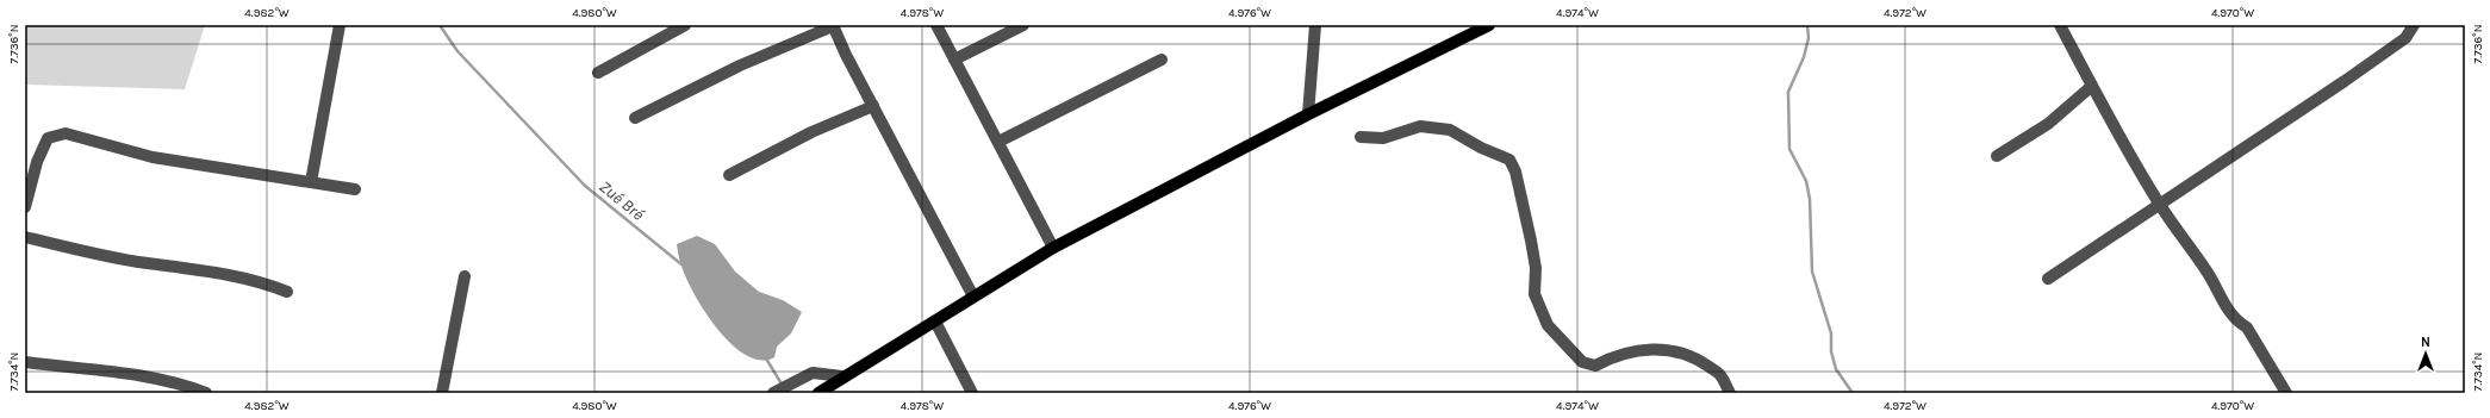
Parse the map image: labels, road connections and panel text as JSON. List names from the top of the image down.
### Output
{
  "water": ["Zué Bré"],
  "north": "top",
  "coordinates": [
    "4.982°W",
    "4.980°W",
    "4.978°W",
    "4.976°W",
    "4.974°W",
    "4.972°W",
    "4.970°W",
    "7.736°N",
    "7.734°N"
  ]
}
